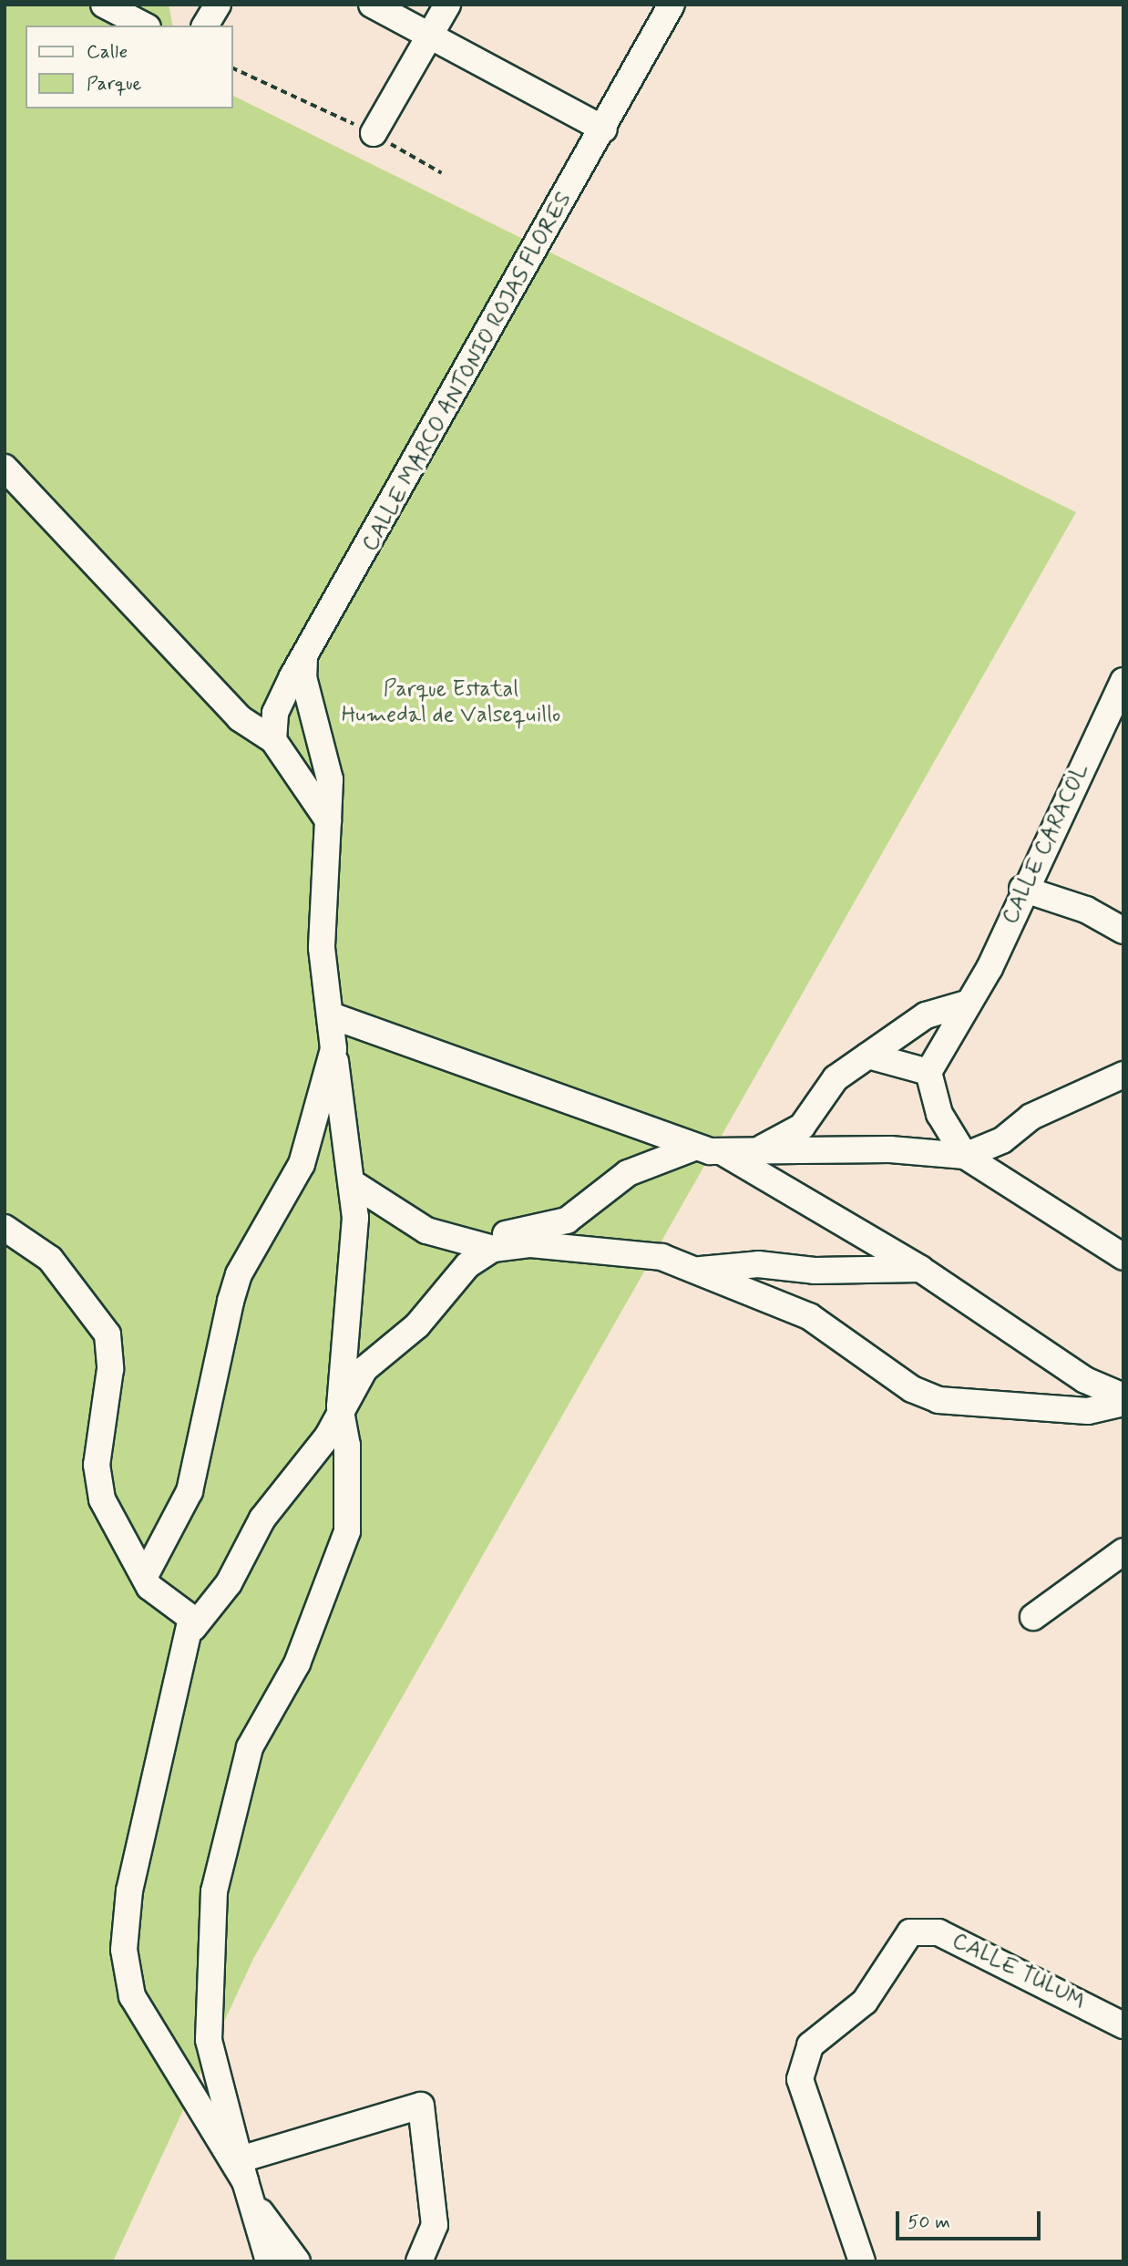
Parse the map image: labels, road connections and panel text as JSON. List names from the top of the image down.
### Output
{
  "streets": {
    "street": ["CALLE MARCO ANTONIO ROJAS FLORES", "CALLE CARACOL", "CALLE TULUM"]
  },
  "parks": ["Parque Estatal Humedal de Valsequillo"],
  "legend": ["Calle", "Parque"],
  "scale_bar": "50 m"
}
